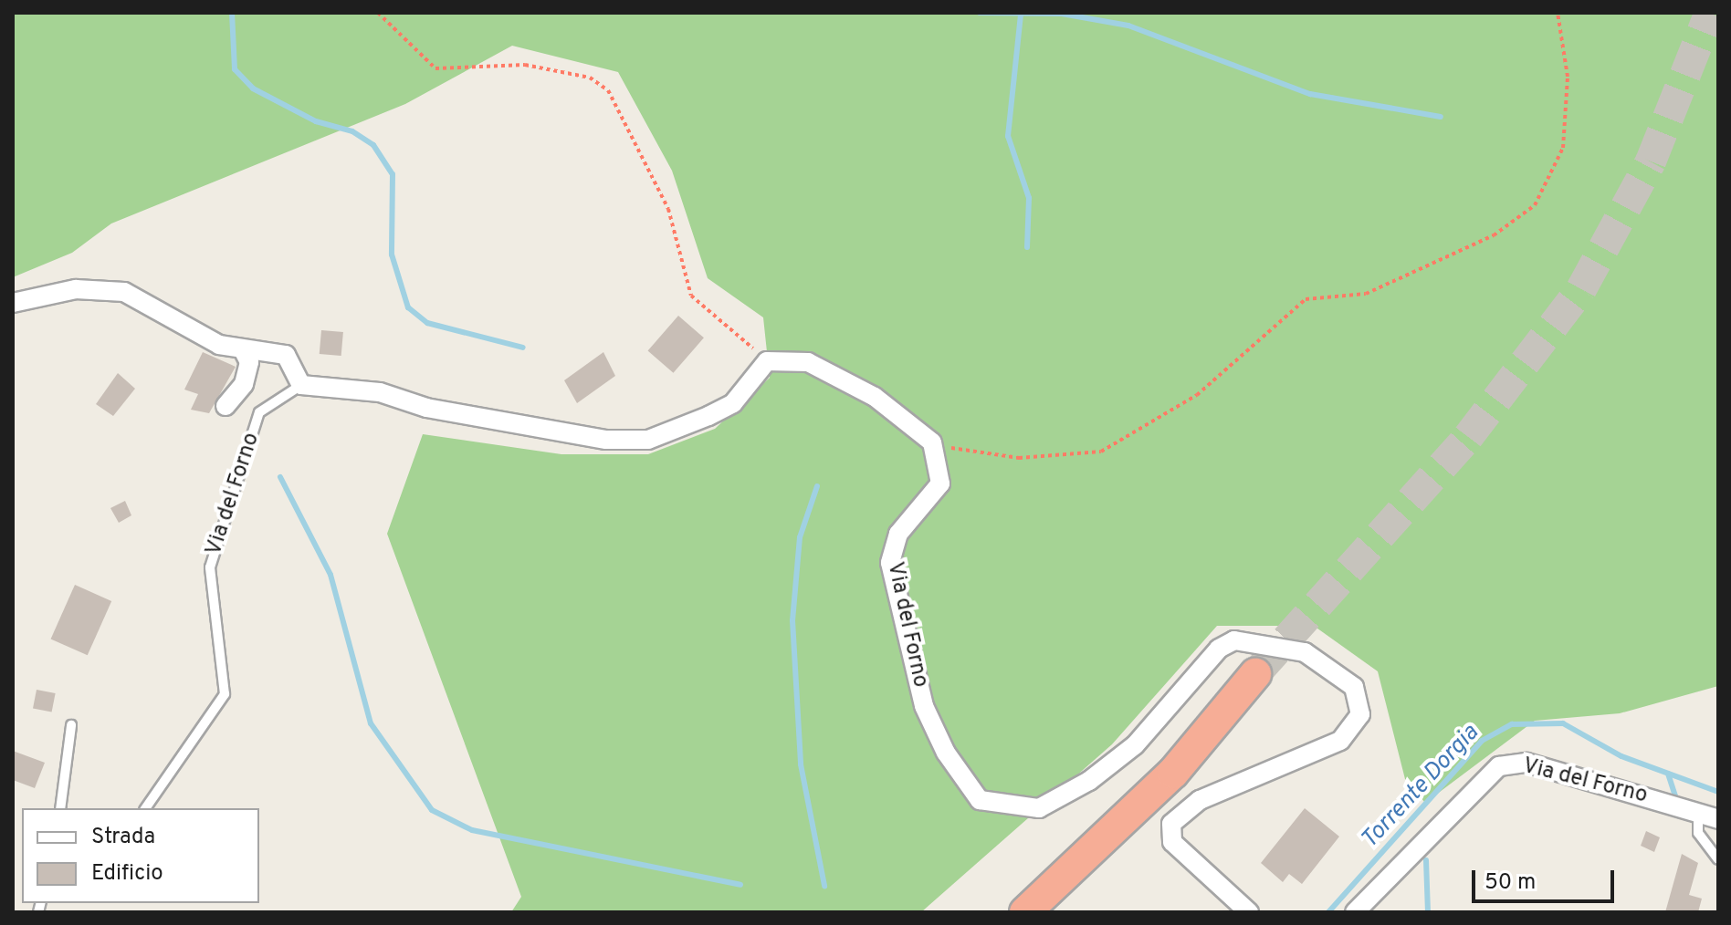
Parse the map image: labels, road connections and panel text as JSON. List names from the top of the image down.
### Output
{
  "streets": {
    "street": ["Via del Forno"]
  },
  "water": ["Torrente Dorgia"],
  "legend": ["Strada", "Edificio"],
  "scale_bar": "50 m"
}
